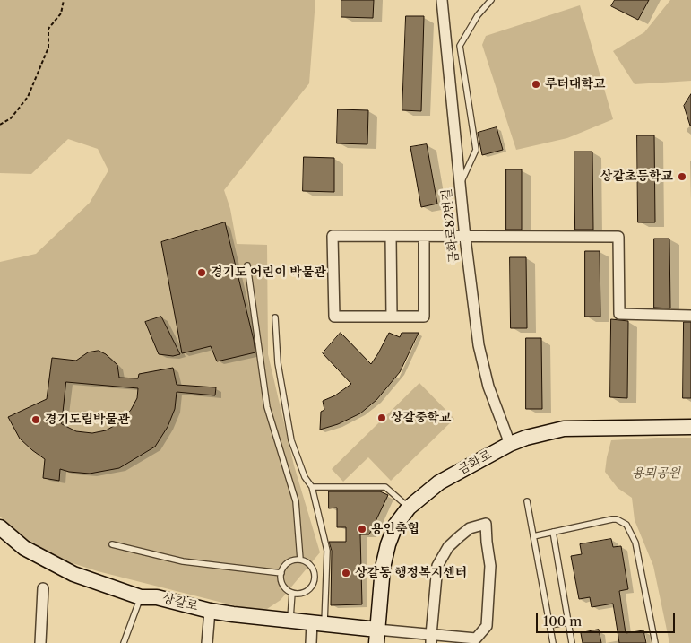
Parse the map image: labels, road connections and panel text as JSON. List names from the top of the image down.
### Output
{
  "streets": {
    "street": ["금화로82번길", "금화로", "상갈로"]
  },
  "crossings": [
    ["금화로82번길", "금화로"],
    ["금화로", "상갈로"]
  ],
  "parks": ["용뫼공원"],
  "places": [
    "루터대학교",
    "상갈초등학교",
    "경기도 어린이 박물관",
    "상갈중학교",
    "경기도립박물관",
    "용인축협",
    "상갈동 행정복지센터"
  ],
  "scale_bar": "100 m"
}
